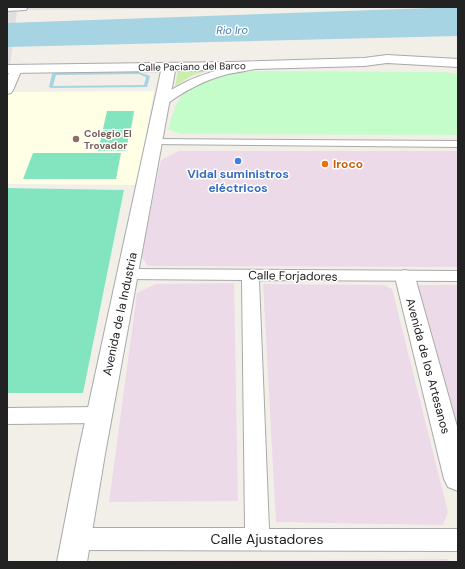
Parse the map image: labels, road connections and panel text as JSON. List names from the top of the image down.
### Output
{
  "streets": {
    "street": [
      "Calle Paciano del Barco",
      "Calle Forjadores",
      "Avenida de la Industria",
      "Avenida de los Artesanos",
      "Calle Ajustadores"
    ]
  },
  "crossings": [
    ["Calle Paciano del Barco", "Avenida de la Industria"],
    ["Calle Forjadores", "Avenida de la Industria"],
    ["Calle Forjadores", "Avenida de los Artesanos"],
    ["Avenida de la Industria", "Calle Ajustadores"]
  ],
  "water": ["Rio Iro"],
  "places": ["Colegio El Trovador", "Vidal suministros eléctricos", "Iroco"]
}
